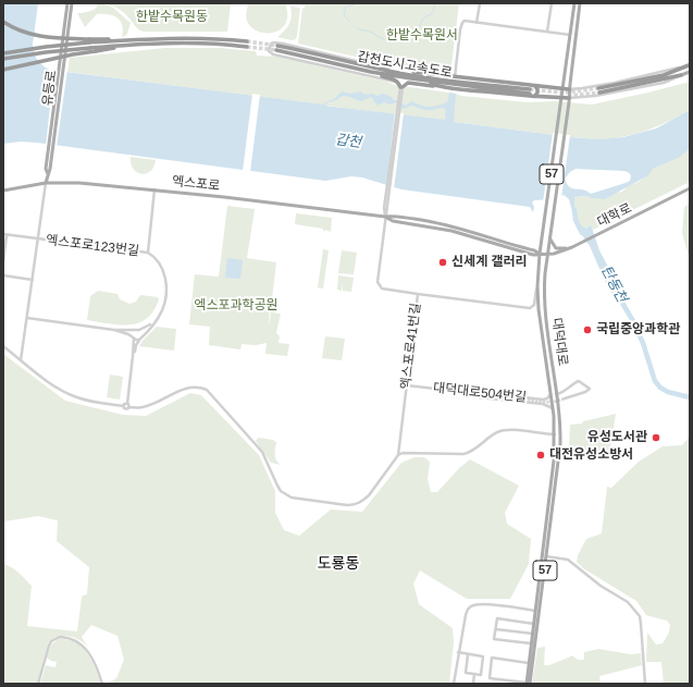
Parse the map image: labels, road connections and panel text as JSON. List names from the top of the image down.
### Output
{
  "streets": {
    "highway": ["갑천도시고속도로"],
    "main road": [
      "유등로",
      "57",
      "엑스포로",
      "대학로",
      "대덕대로"
    ],
    "street": ["엑스포로123번길", "엑스포로41번길", "대덕대로504번길"]
  },
  "crossings": [
    ["유등로", "엑스포로"],
    ["유등로", "엑스포로123번길"],
    ["엑스포로", "대학로"],
    ["엑스포로", "엑스포로123번길"],
    ["엑스포로", "대덕대로"],
    ["엑스포로", "엑스포로41번길"],
    ["대학로", "대덕대로"],
    ["대덕대로", "대덕대로504번길"],
    ["엑스포로41번길", "대덕대로504번길"]
  ],
  "districts": ["도룡동"],
  "water": ["갑천", "탄동천"],
  "parks": ["한밭수목원동", "한밭수목원서", "엑스포과학공원"],
  "places": [
    "신세계 갤러리",
    "국립중앙과학관",
    "유성도서관",
    "대전유성소방서"
  ]
}
